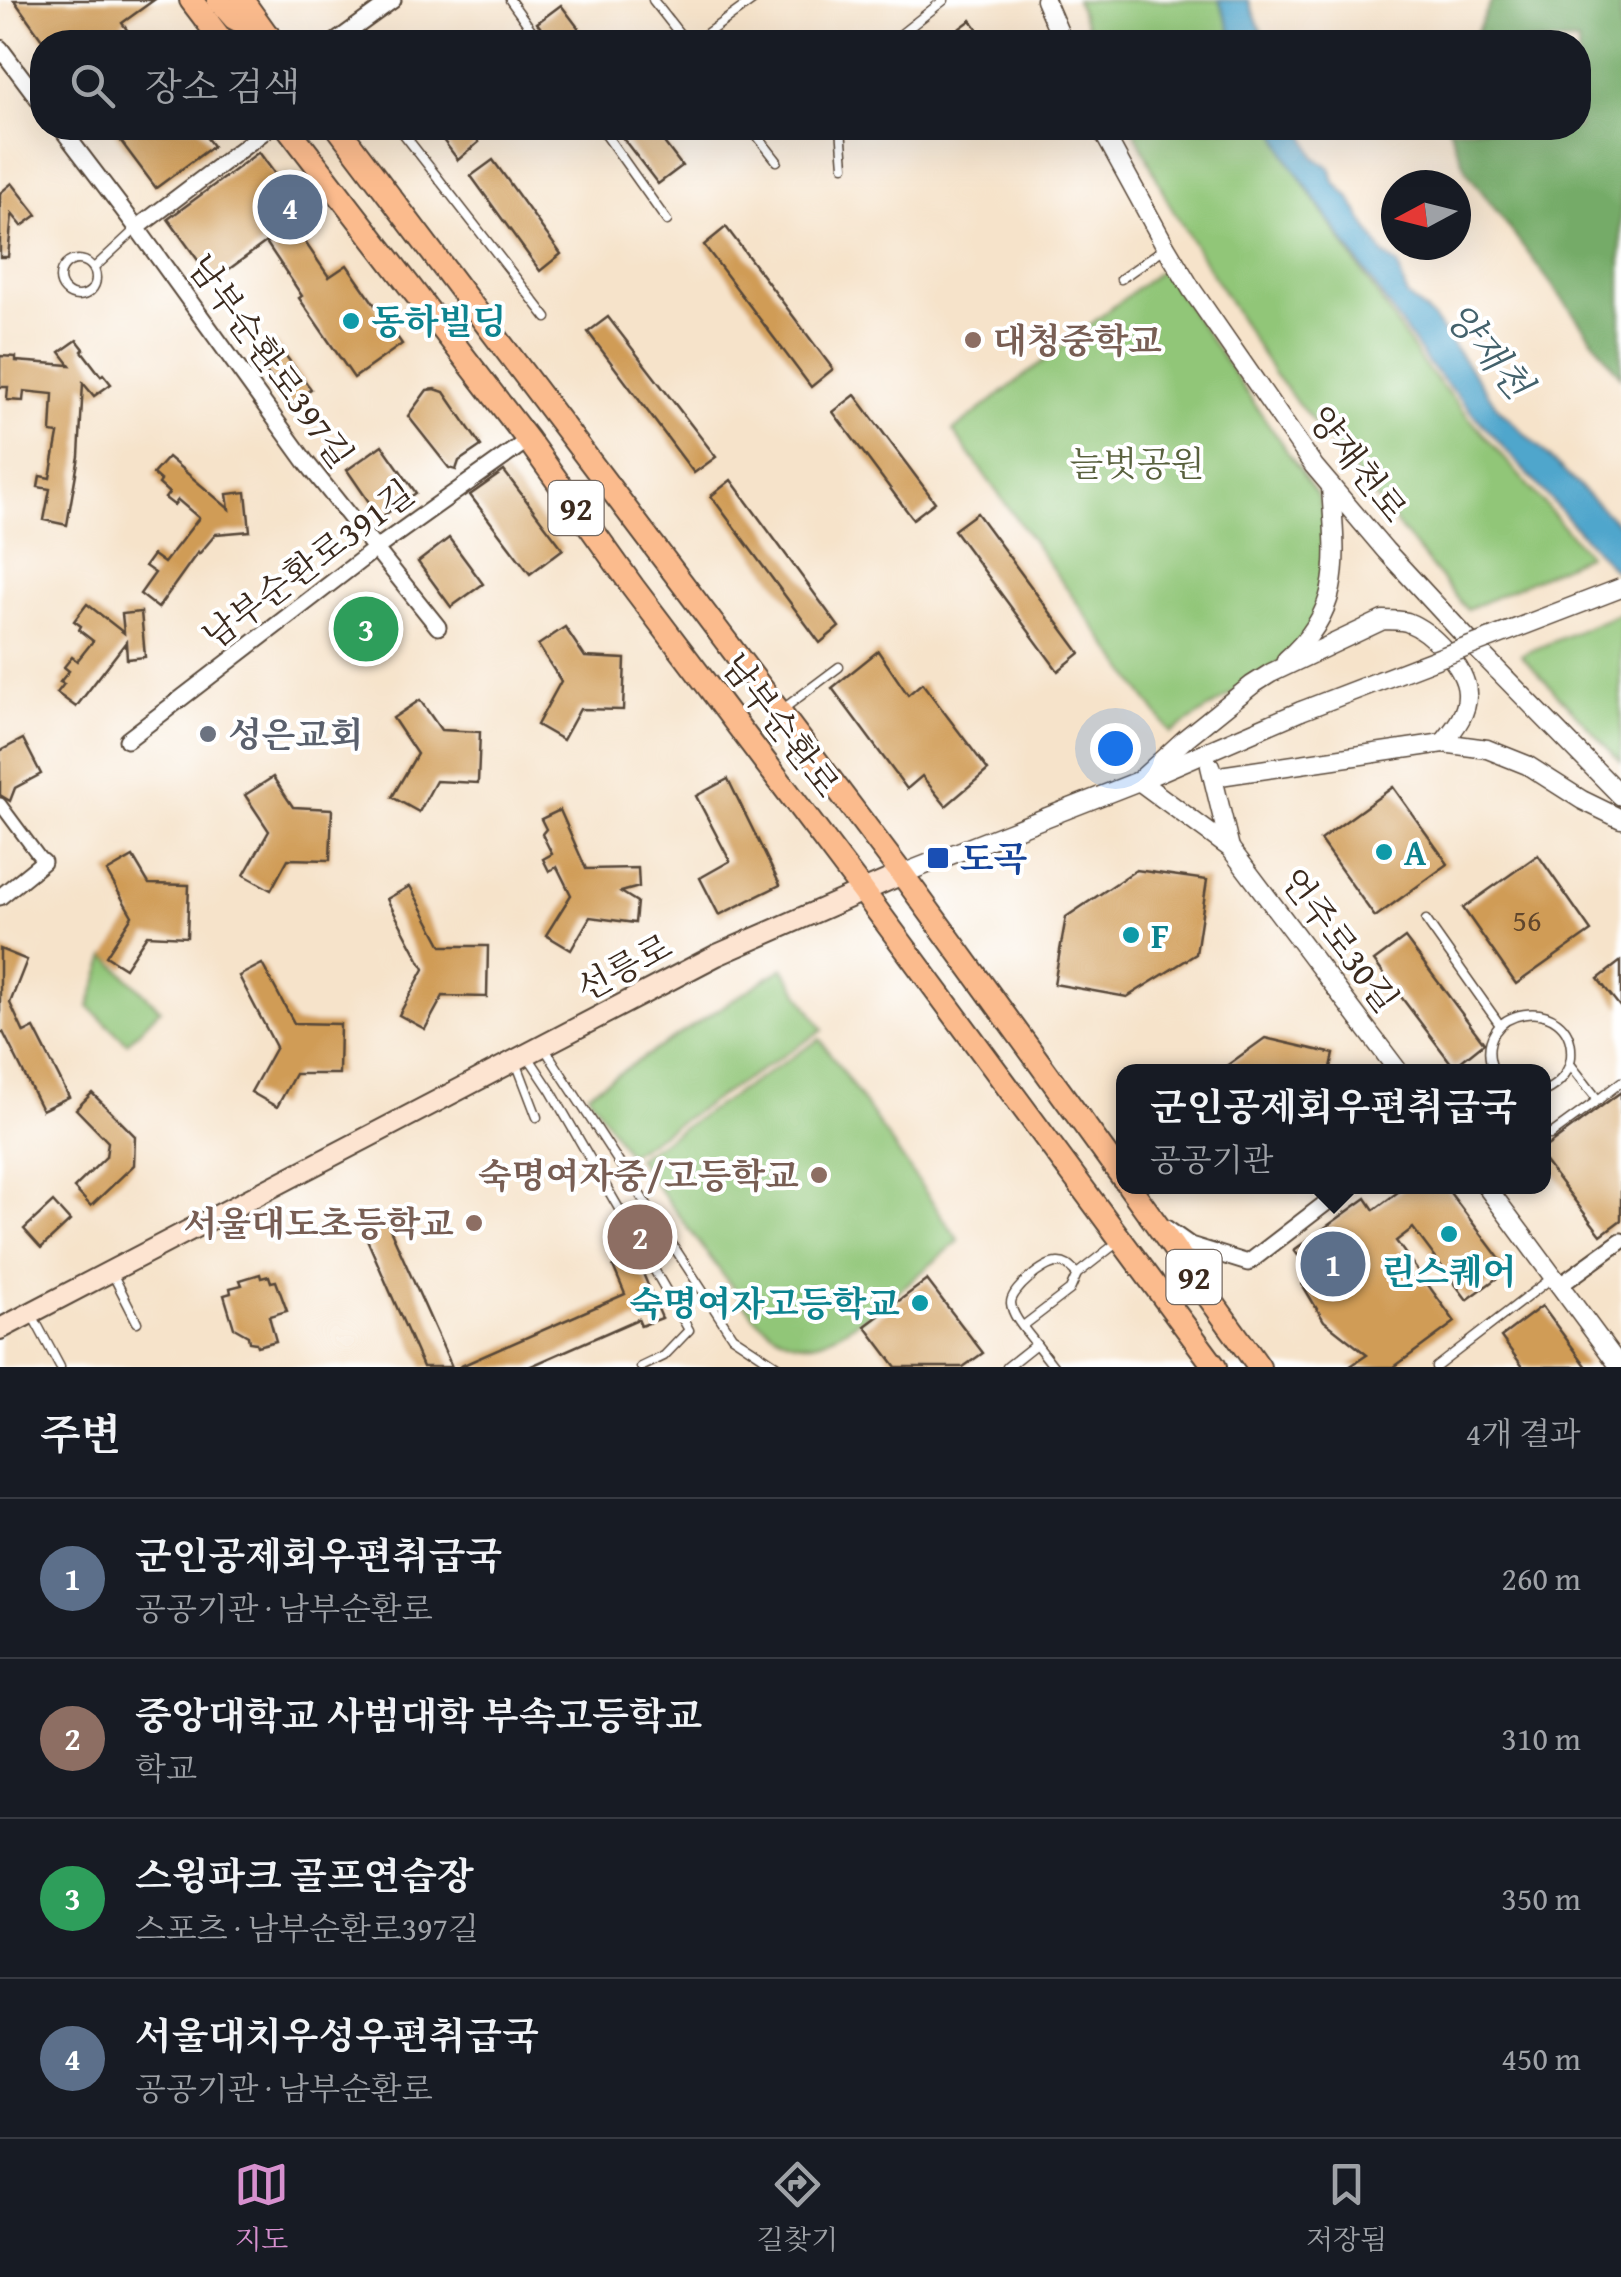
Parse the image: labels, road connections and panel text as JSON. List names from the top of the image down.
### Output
{
  "streets": {
    "main road": ["92", "남부순환로", "선릉로"],
    "street": [
      "남부순환로397길",
      "양재천로",
      "남부순환로391길",
      "언주로30길"
    ]
  },
  "crossings": [
    ["남부순환로397길", "남부순환로391길"],
    ["남부순환로391길", "남부순환로"],
    ["남부순환로", "선릉로"]
  ],
  "water": ["양재천"],
  "parks": ["늘벗공원"],
  "places": {
    "other": [
      "동하빌딩",
      "대청중학교",
      "성은교회",
      "A",
      "F",
      "숙명여자중/고등학교",
      "서울대도초등학교",
      "린스퀘어",
      "숙명여자고등학교"
    ],
    "transit": ["도곡"]
  },
  "house_numbers": ["56"],
  "north": "left",
  "page": {
    "search": "장소 검색",
    "pins": [
      "4",
      "3",
      "2",
      "1"
    ],
    "popup": ["군인공제회우편취급국", "공공기관"],
    "heading": ["주변", "4개 결과"],
    "list": [
      {
        "mark": "1",
        "name": "군인공제회우편취급국",
        "note": "공공기관 · 남부순환로",
        "value": "260 m"
      },
      {
        "mark": "2",
        "name": "중앙대학교 사범대학 부속고등학교",
        "note": "학교",
        "value": "310 m"
      },
      {
        "mark": "3",
        "name": "스윙파크 골프연습장",
        "note": "스포츠 · 남부순환로397길",
        "value": "350 m"
      },
      {
        "mark": "4",
        "name": "서울대치우성우편취급국",
        "note": "공공기관 · 남부순환로",
        "value": "450 m"
      }
    ],
    "nav": ["지도", "길찾기", "저장됨"]
  }
}
